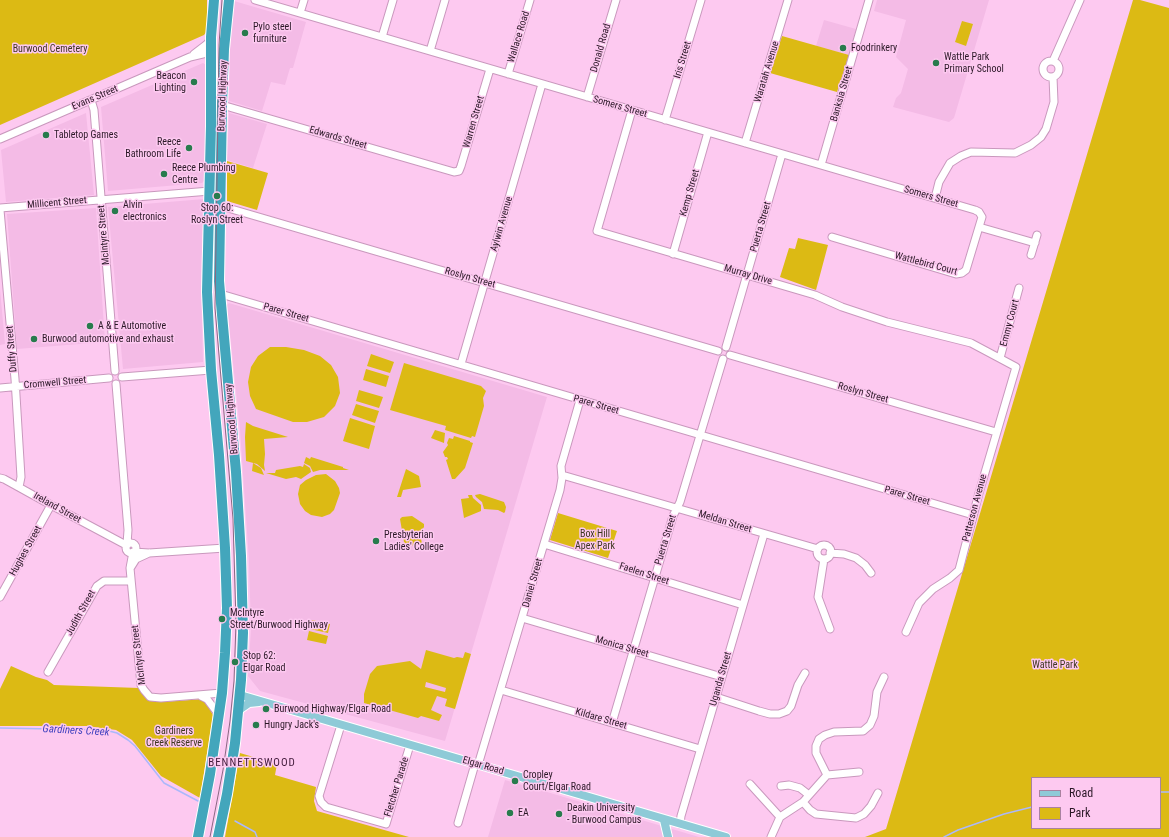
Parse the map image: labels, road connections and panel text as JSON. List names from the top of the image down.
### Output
{
  "streets": {
    "highway": ["Burwood Highway"],
    "main road": ["Elgar Road"],
    "street": [
      "Wallace Road",
      "Donald Road",
      "Iris Street",
      "Waratah Avenue",
      "Banksia Street",
      "Evans Street",
      "Somers Street",
      "Warren Street",
      "Edwards Street",
      "Kemp Street",
      "Millicent Street",
      "Aylwin Avenue",
      "Puerta Street",
      "McIntyre Street",
      "Wattlebird Court",
      "Murray Drive",
      "Roslyn Street",
      "Parer Street",
      "Emmy Court",
      "Duffy Street",
      "Cromwell Street",
      "Ireland Street",
      "Patterson Avenue",
      "Meldan Street",
      "Hughes Street",
      "Faelen Street",
      "Daniel Street",
      "Judith Street",
      "Monica Street",
      "Uganda Street",
      "Kildare Street",
      "Fletcher Parade"
    ]
  },
  "crossings": [
    ["Wallace Road", "Somers Street"],
    ["Donald Road", "Somers Street"],
    ["Iris Street", "Somers Street"],
    ["Waratah Avenue", "Somers Street"],
    ["Banksia Street", "Somers Street"],
    ["Burwood Highway", "Evans Street"],
    ["Burwood Highway", "Edwards Street"],
    ["Burwood Highway", "Millicent Street"],
    ["Burwood Highway", "McIntyre Street"],
    ["Burwood Highway", "Roslyn Street"],
    ["Burwood Highway", "Parer Street"],
    ["Burwood Highway", "Ireland Street"],
    ["Burwood Highway", "Elgar Road"],
    ["Evans Street", "McIntyre Street"],
    ["Somers Street", "Warren Street"],
    ["Somers Street", "Kemp Street"],
    ["Somers Street", "Aylwin Avenue"],
    ["Somers Street", "Puerta Street"],
    ["Somers Street", "Wattlebird Court"],
    ["Somers Street", "Murray Drive"],
    ["Warren Street", "Edwards Street"],
    ["Kemp Street", "Murray Drive"],
    ["Millicent Street", "McIntyre Street"],
    ["Millicent Street", "Duffy Street"],
    ["Aylwin Avenue", "Roslyn Street"],
    ["Aylwin Avenue", "Parer Street"],
    ["Puerta Street", "Murray Drive"],
    ["Puerta Street", "Roslyn Street"],
    ["Puerta Street", "Parer Street"],
    ["Puerta Street", "Meldan Street"],
    ["Puerta Street", "Faelen Street"],
    ["Puerta Street", "Monica Street"],
    ["Puerta Street", "Kildare Street"],
    ["McIntyre Street", "Cromwell Street"],
    ["McIntyre Street", "Ireland Street"],
    ["McIntyre Street", "Judith Street"],
    ["Murray Drive", "Emmy Court"],
    ["Murray Drive", "Patterson Avenue"],
    ["Roslyn Street", "Patterson Avenue"],
    ["Parer Street", "Patterson Avenue"],
    ["Parer Street", "Daniel Street"],
    ["Duffy Street", "Cromwell Street"],
    ["Duffy Street", "Ireland Street"],
    ["Ireland Street", "Hughes Street"],
    ["Meldan Street", "Daniel Street"],
    ["Meldan Street", "Uganda Street"],
    ["Faelen Street", "Daniel Street"],
    ["Faelen Street", "Uganda Street"],
    ["Daniel Street", "Monica Street"],
    ["Daniel Street", "Kildare Street"],
    ["Daniel Street", "Elgar Road"],
    ["Monica Street", "Uganda Street"],
    ["Uganda Street", "Kildare Street"],
    ["Uganda Street", "Elgar Road"],
    ["Elgar Road", "Fletcher Parade"]
  ],
  "districts": ["BENNETTSWOOD"],
  "water": ["Gardiners Creek"],
  "parks": [
    "Burwood Cemetery",
    "Box Hill Apex Park",
    "Wattle Park",
    "Gardiners Creek Reserve"
  ],
  "places": [
    "Pylo steel furniture",
    "Foodrinkery",
    "Wattle Park Primary School",
    "Beacon Lighting",
    "Tabletop Games",
    "Reece Bathroom Life",
    "Reece Plumbing Centre",
    "Stop 60: Roslyn Street",
    "Alvin electronics",
    "A & E Automotive",
    "Burwood automotive and exhaust",
    "Presbyterian Ladies' College",
    "McIntyre Street/Burwood Highway",
    "Stop 62: Elgar Road",
    "Burwood Highway/Elgar Road",
    "Hungry Jack's",
    "Cropley Court/Elgar Road",
    "EA",
    "Deakin University - Burwood Campus"
  ],
  "legend": ["Road", "Park"]
}
